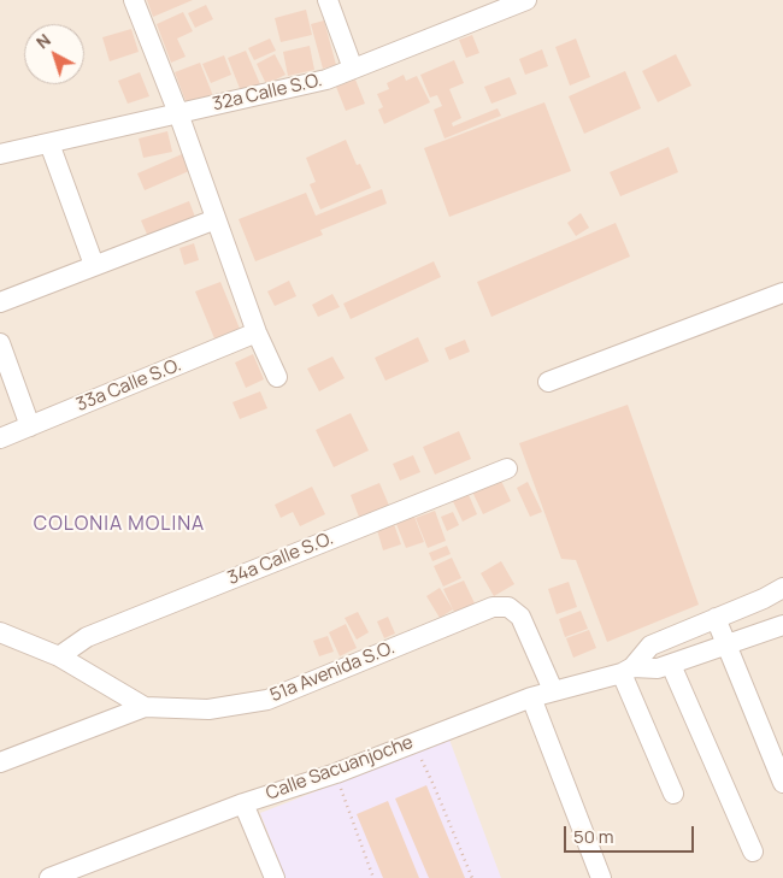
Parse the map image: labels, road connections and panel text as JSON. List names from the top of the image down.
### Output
{
  "streets": {
    "street": [
      "32a Calle S.O.",
      "33a Calle S.O.",
      "34a Calle S.O.",
      "51a Avenida S.O.",
      "Calle Sacuanjoche"
    ]
  },
  "crossings": [
    ["34a Calle S.O.", "51a Avenida S.O."],
    ["51a Avenida S.O.", "Calle Sacuanjoche"]
  ],
  "districts": ["COLONIA MOLINA"],
  "scale_bar": "50 m",
  "north": "top left"
}
